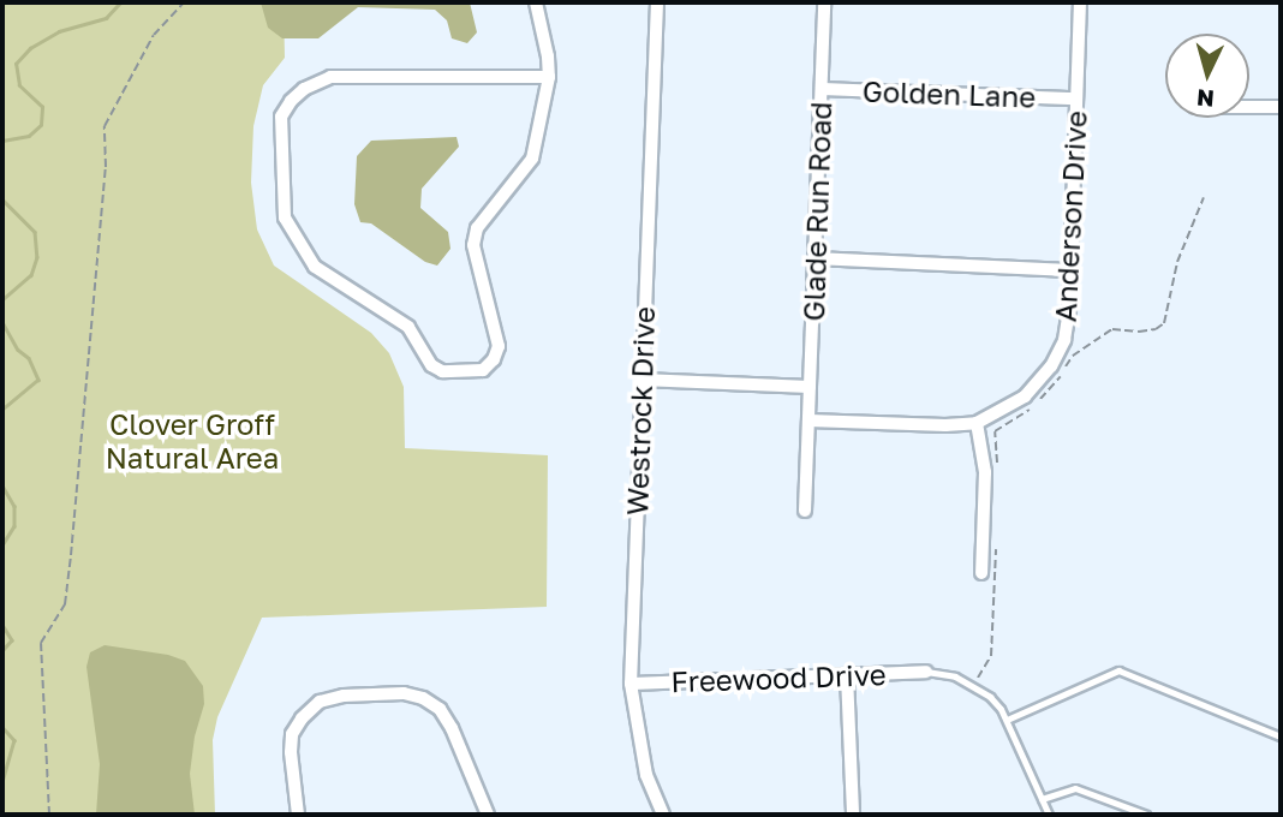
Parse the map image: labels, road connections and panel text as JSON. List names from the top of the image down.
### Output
{
  "streets": {
    "street": [
      "Golden Lane",
      "Glade Run Road",
      "Anderson Drive",
      "Westrock Drive",
      "Freewood Drive"
    ]
  },
  "crossings": [
    ["Golden Lane", "Glade Run Road"],
    ["Golden Lane", "Anderson Drive"],
    ["Glade Run Road", "Anderson Drive"],
    ["Westrock Drive", "Freewood Drive"]
  ],
  "parks": ["Clover Groff Natural Area"],
  "north": "bottom"
}
